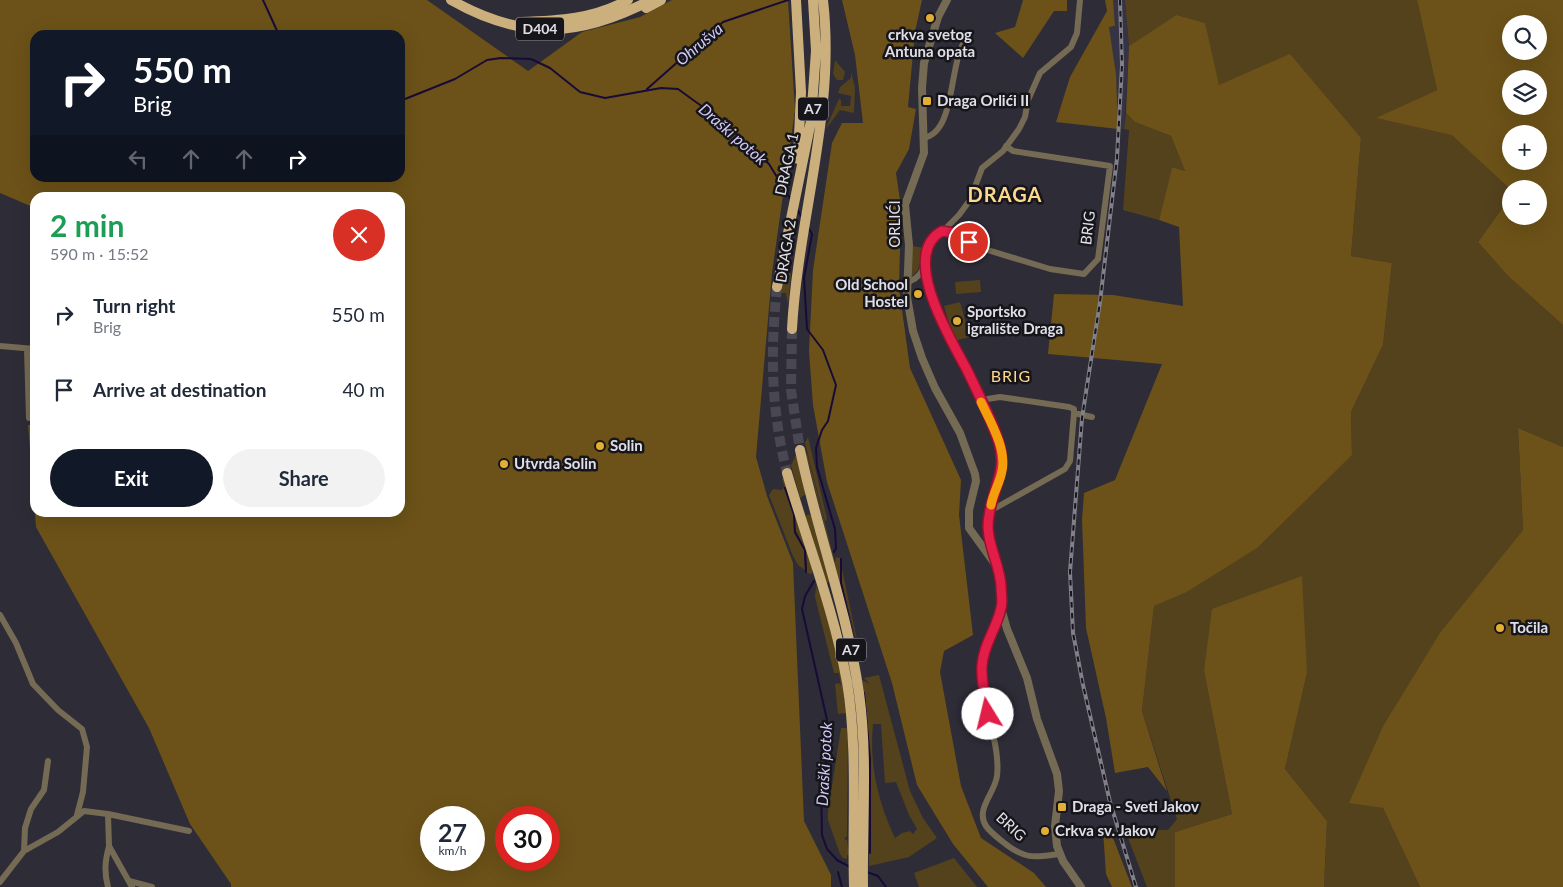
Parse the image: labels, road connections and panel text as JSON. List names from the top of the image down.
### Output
{
  "streets": {
    "highway": [
      "D404",
      "A7",
      "DRAGA 1",
      "DRAGA 2"
    ],
    "street": ["ORLIĆI", "BRIG"]
  },
  "crossings": [
    ["A7", "DRAGA 1"],
    ["A7", "DRAGA 2"],
    ["ORLIĆI", "BRIG"]
  ],
  "districts": ["DRAGA", "BRIG"],
  "water": ["Ohrušva", "Draški potok"],
  "places": {
    "other": [
      "crkva svetog Antuna opata",
      "Old School Hostel",
      "Sportsko igralište Draga",
      "Solin",
      "Utvrda Solin",
      "Točila",
      "Crkva sv. Jakov"
    ],
    "transit": ["Draga Orlići II", "Draga - Sveti Jakov"]
  },
  "page": {
    "map_buttons": ["+", "−"],
    "turn": ["550 m", "Brig"],
    "heading": ["2 min", "590 m · 15:52"],
    "list": [
      {
        "name": "Turn right",
        "note": "Brig",
        "value": "550 m"
      },
      {
        "name": "Arrive at destination",
        "value": "40 m"
      }
    ],
    "buttons": ["Exit", "Share"],
    "speed": "27 km/h",
    "limit": "30"
  }
}
